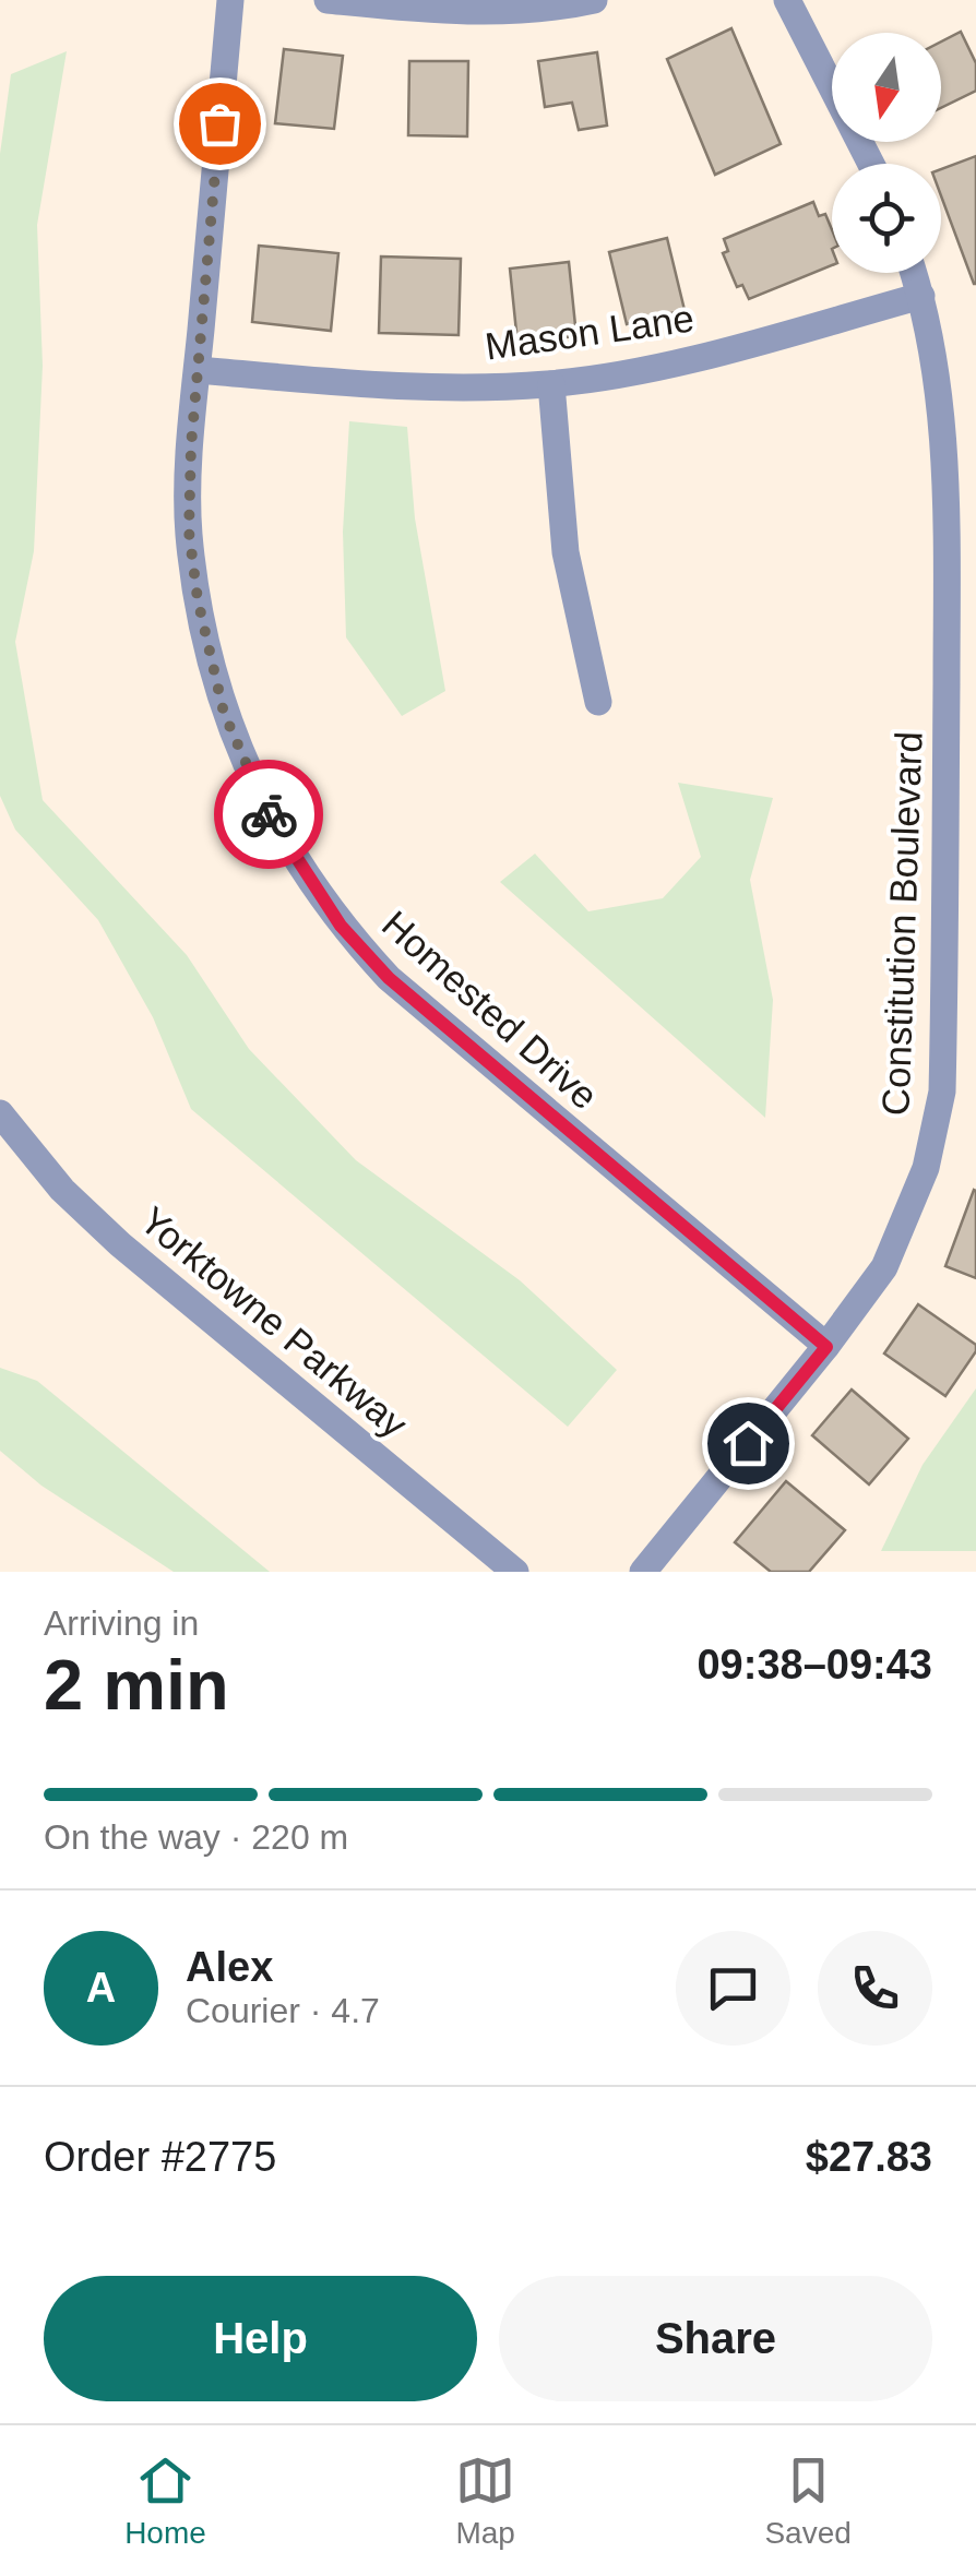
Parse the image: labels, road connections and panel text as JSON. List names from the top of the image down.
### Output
{
  "streets": {
    "street": [
      "Mason Lane",
      "Constitution Boulevard",
      "Homested Drive",
      "Yorktowne Parkway"
    ]
  },
  "crossings": [
    ["Mason Lane", "Constitution Boulevard"],
    ["Mason Lane", "Homested Drive"],
    ["Constitution Boulevard", "Homested Drive"]
  ],
  "north": "bottom",
  "page": {
    "heading": ["2 min", "Arriving in", "09:38–09:43"],
    "panel": [
      "Alex",
      "Courier · 4.7",
      "Order #2775",
      "$27.83"
    ],
    "bar": "On the way · 220 m",
    "round": "A",
    "buttons": ["Help", "Share"],
    "tabs": ["Home", "Map", "Saved"]
  }
}
